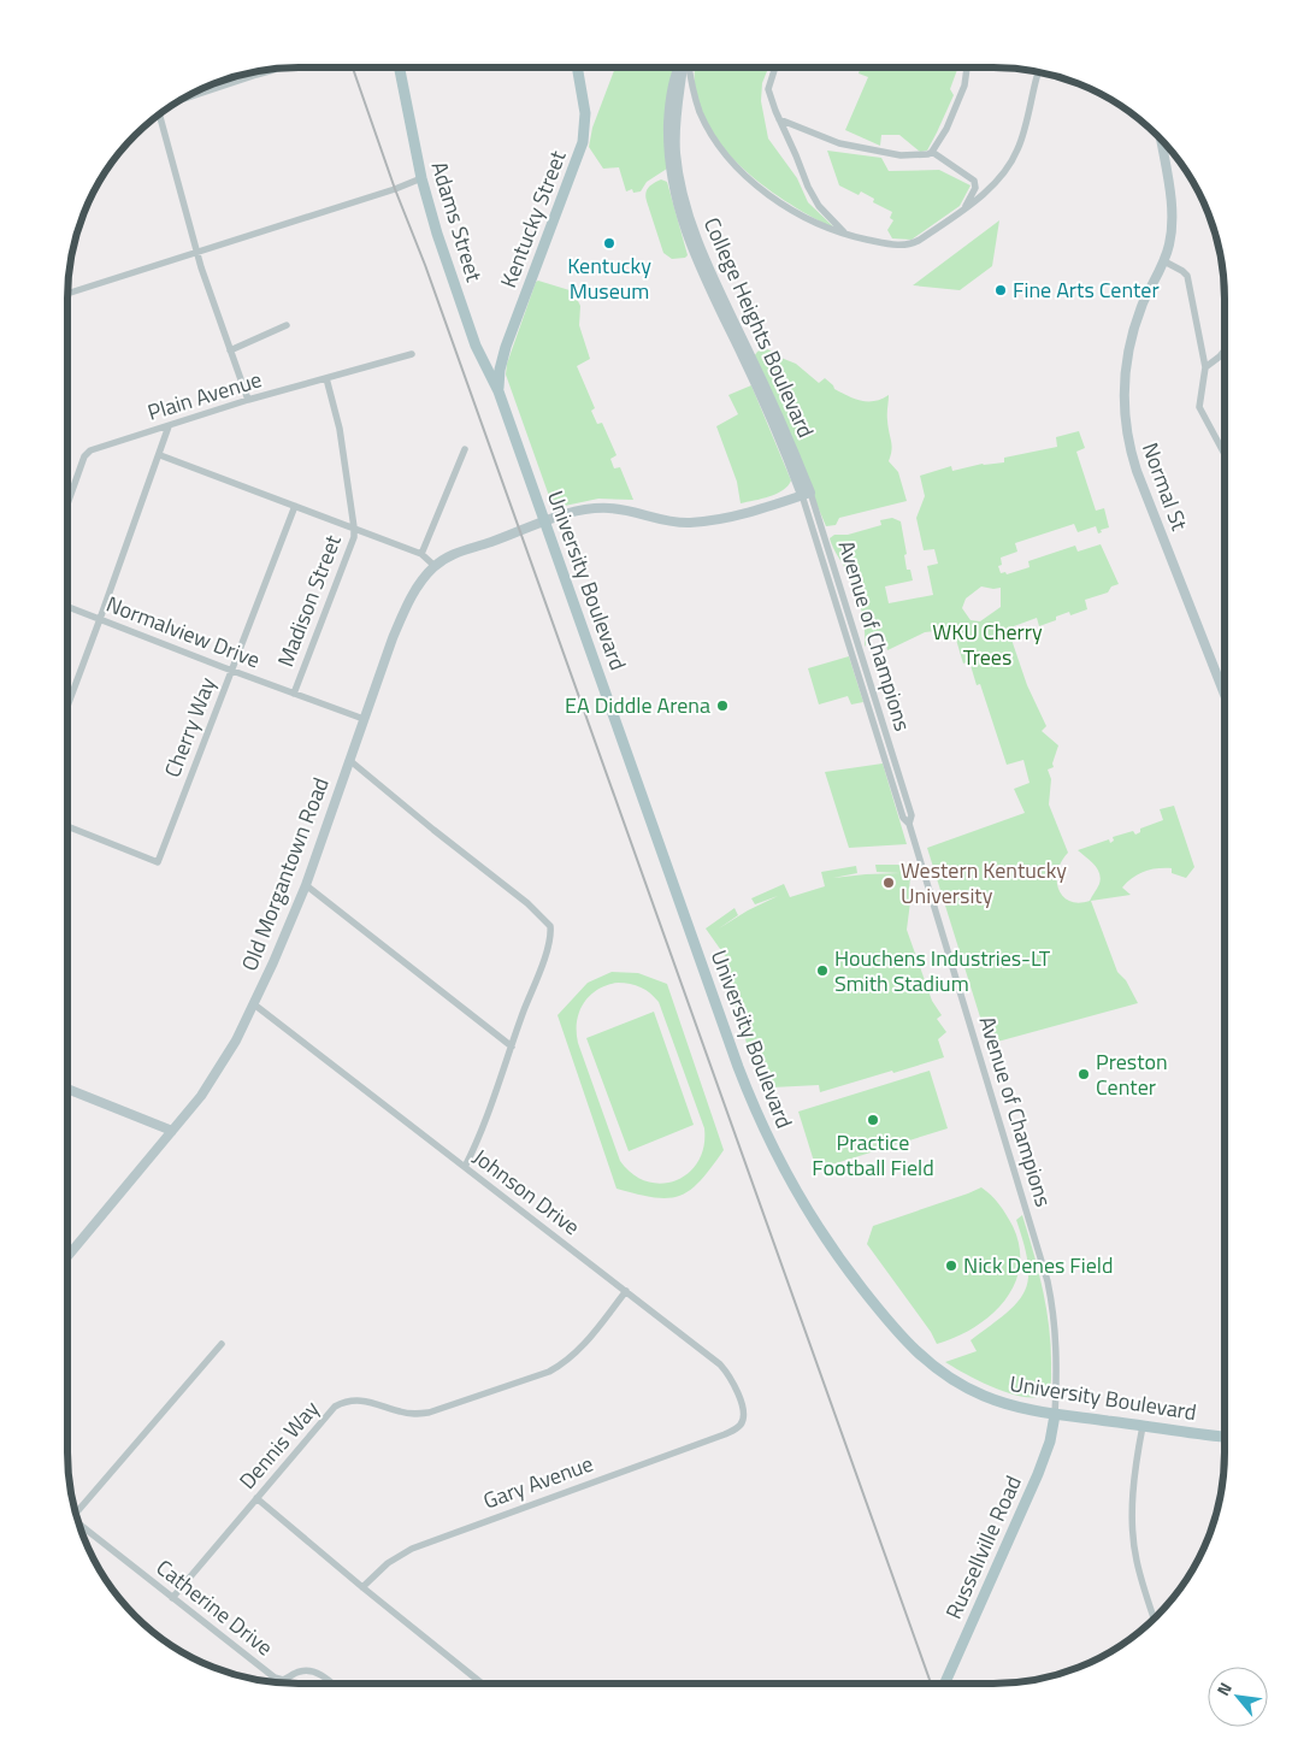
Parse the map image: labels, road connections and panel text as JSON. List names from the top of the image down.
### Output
{
  "streets": {
    "main road": [
      "Kentucky Street",
      "Adams Street",
      "University Boulevard",
      "Russellville Road"
    ],
    "street": [
      "College Heights Boulevard",
      "Plain Avenue",
      "Normal St",
      "Madison Street",
      "Normalview Drive",
      "Avenue of Champions",
      "Cherry Way",
      "Old Morgantown Road",
      "Johnson Drive",
      "Dennis Way",
      "Gary Avenue",
      "Catherine Drive"
    ]
  },
  "crossings": [
    ["Kentucky Street", "Adams Street"],
    ["Kentucky Street", "University Boulevard"],
    ["Adams Street", "University Boulevard"],
    ["College Heights Boulevard", "Avenue of Champions"],
    ["Plain Avenue", "Madison Street"],
    ["University Boulevard", "Avenue of Champions"],
    ["University Boulevard", "Old Morgantown Road"],
    ["University Boulevard", "Russellville Road"],
    ["Madison Street", "Normalview Drive"],
    ["Normalview Drive", "Cherry Way"],
    ["Normalview Drive", "Old Morgantown Road"],
    ["Avenue of Champions", "Russellville Road"],
    ["Old Morgantown Road", "Johnson Drive"],
    ["Johnson Drive", "Dennis Way"],
    ["Johnson Drive", "Gary Avenue"],
    ["Dennis Way", "Catherine Drive"]
  ],
  "parks": ["WKU Cherry Trees"],
  "places": [
    "Kentucky Museum",
    "Fine Arts Center",
    "EA Diddle Arena",
    "Western Kentucky University",
    "Houchens Industries-LT Smith Stadium",
    "Preston Center",
    "Practice Football Field",
    "Nick Denes Field"
  ],
  "north": "top left"
}
